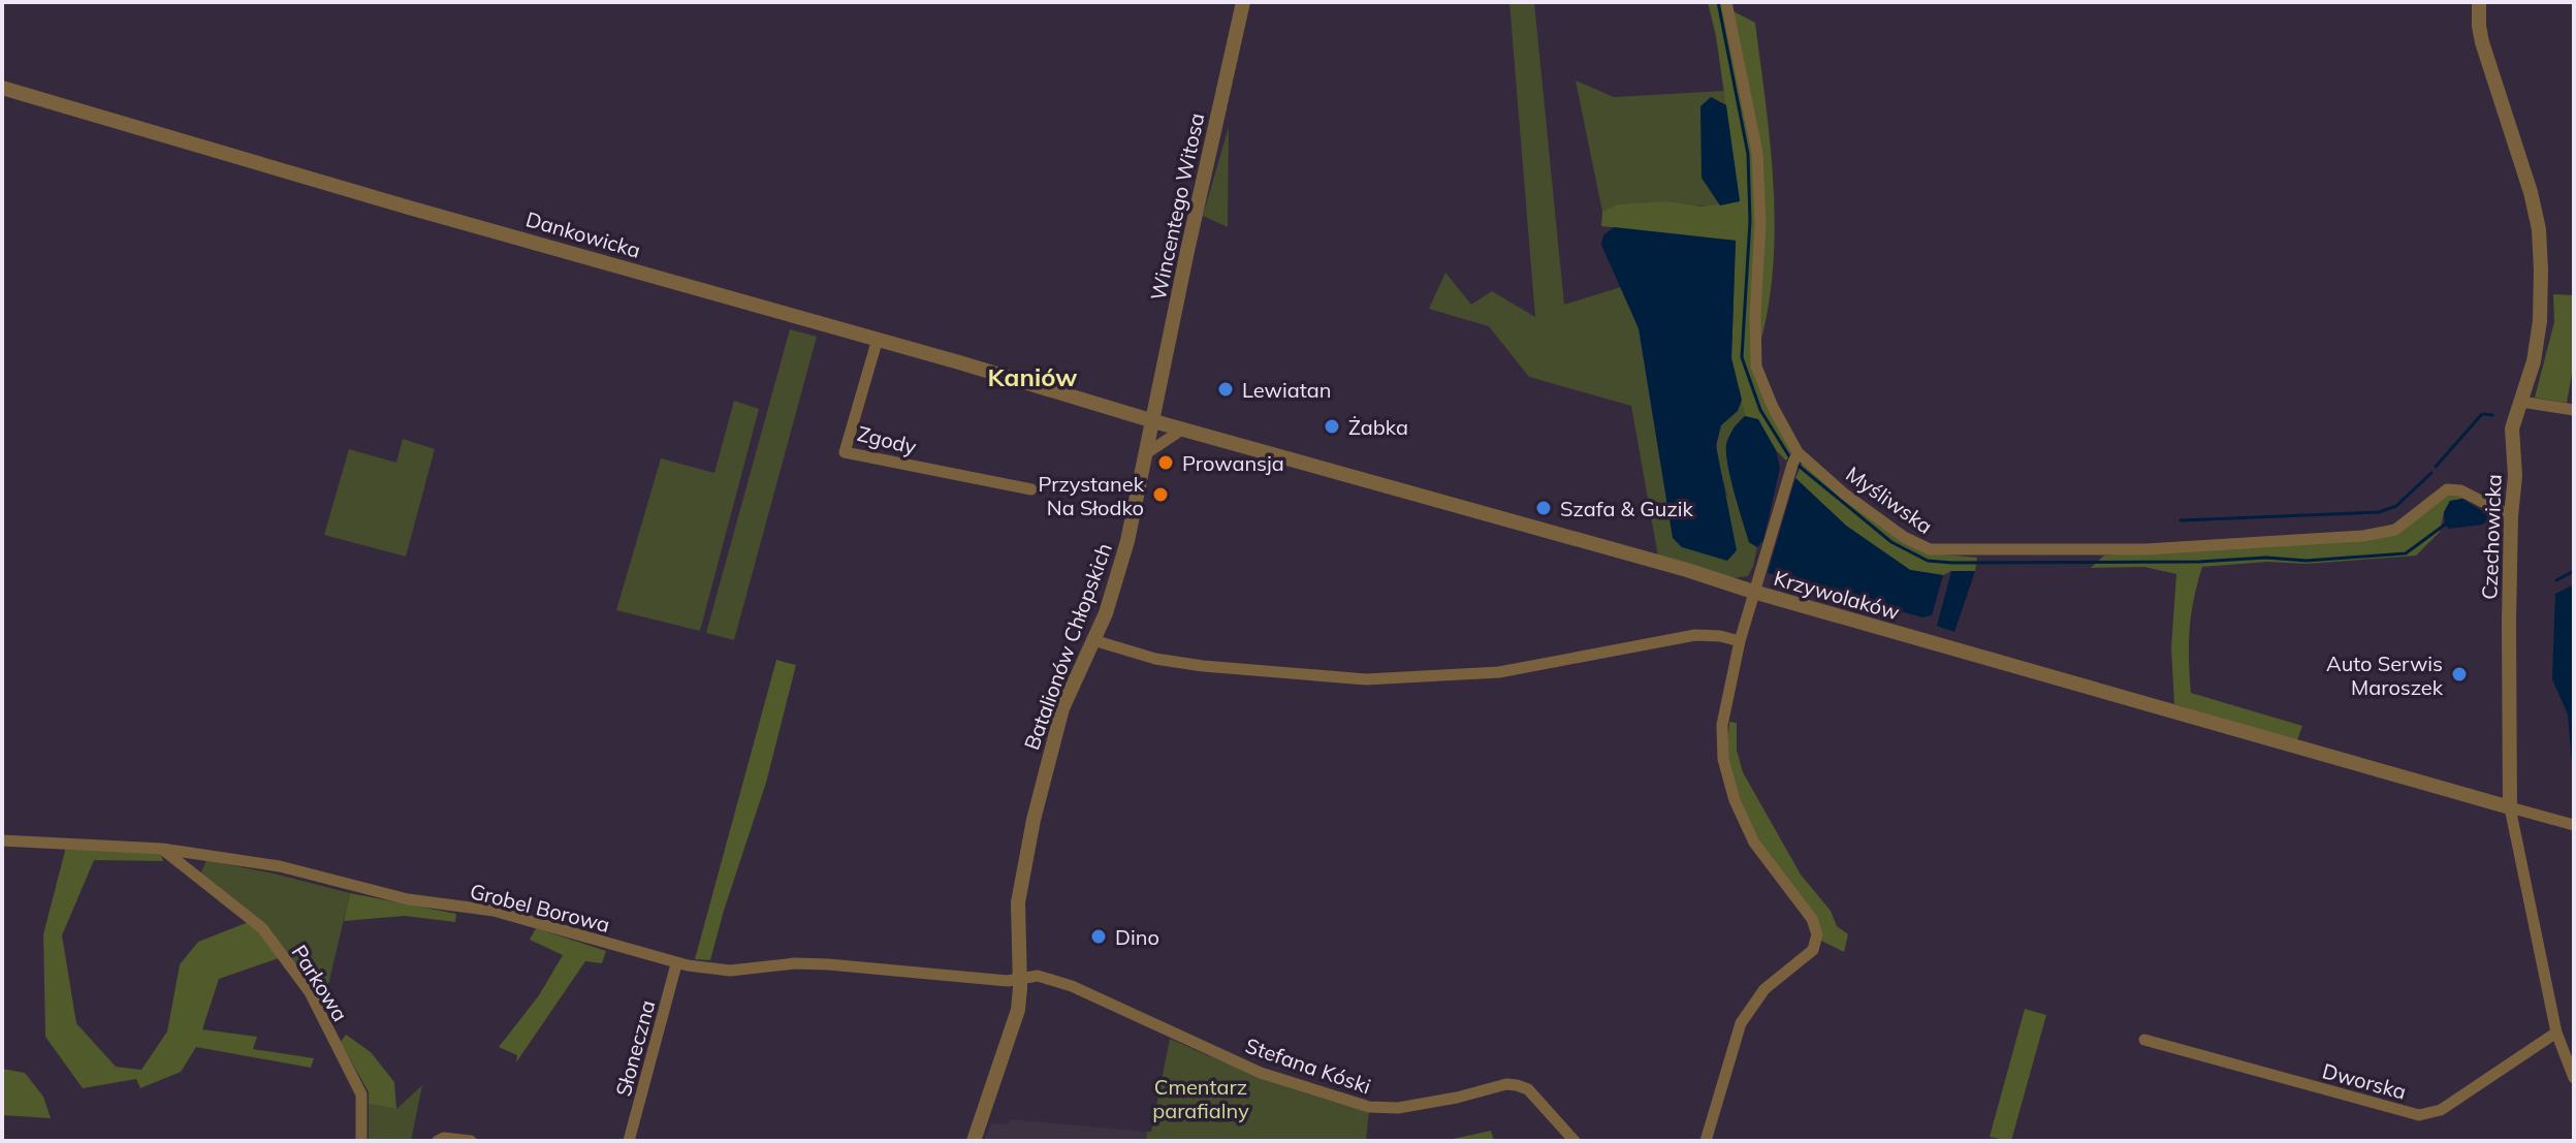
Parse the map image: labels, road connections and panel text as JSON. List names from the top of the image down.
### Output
{
  "streets": {
    "street": [
      "Wincentego Witosa",
      "Dankowicka",
      "Zgody",
      "Myśliwska",
      "Czechowicka",
      "Krzywolaków",
      "Batalionów Chłopskich",
      "Grobel Borowa",
      "Parkowa",
      "Słoneczna",
      "Stefana Kóski",
      "Dworska"
    ]
  },
  "crossings": [
    ["Wincentego Witosa", "Dankowicka"],
    ["Wincentego Witosa", "Krzywolaków"],
    ["Wincentego Witosa", "Batalionów Chłopskich"],
    ["Dankowicka", "Zgody"],
    ["Dankowicka", "Krzywolaków"],
    ["Dankowicka", "Batalionów Chłopskich"],
    ["Myśliwska", "Czechowicka"],
    ["Czechowicka", "Krzywolaków"],
    ["Czechowicka", "Dworska"],
    ["Krzywolaków", "Batalionów Chłopskich"],
    ["Batalionów Chłopskich", "Grobel Borowa"],
    ["Batalionów Chłopskich", "Stefana Kóski"],
    ["Grobel Borowa", "Parkowa"],
    ["Grobel Borowa", "Słoneczna"],
    ["Grobel Borowa", "Stefana Kóski"]
  ],
  "districts": ["Kaniów"],
  "parks": ["Cmentarz parafialny"],
  "places": [
    "Lewiatan",
    "Żabka",
    "Prowansja",
    "Przystanek Na Słodko",
    "Szafa & Guzik",
    "Auto Serwis Maroszek",
    "Dino"
  ]
}
